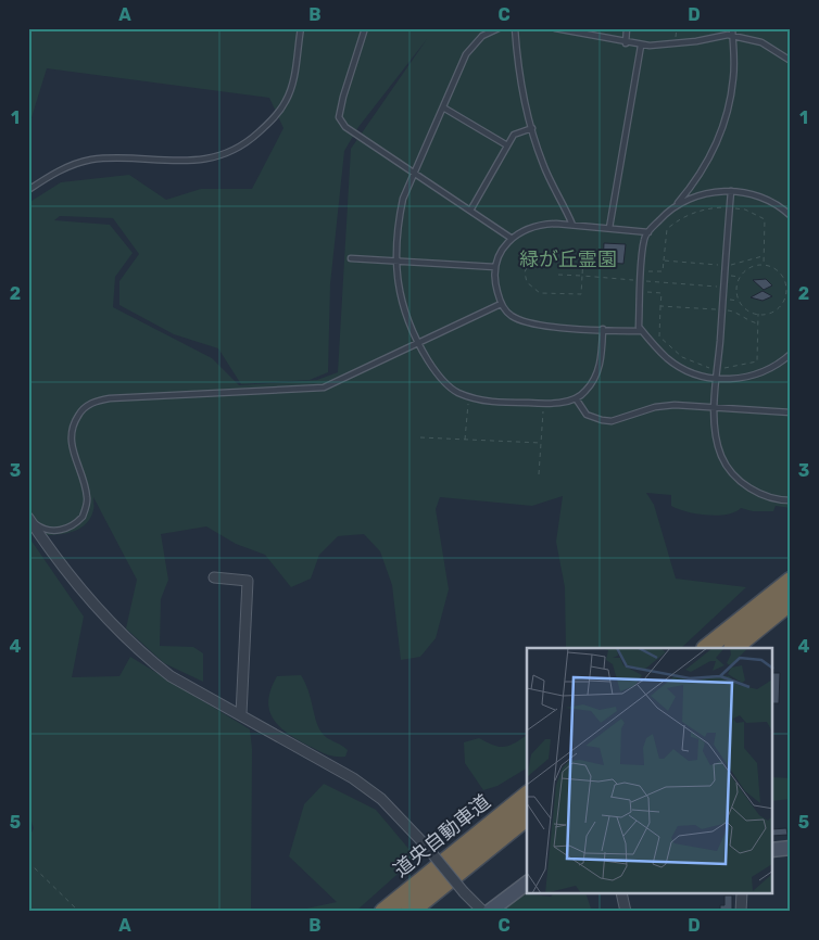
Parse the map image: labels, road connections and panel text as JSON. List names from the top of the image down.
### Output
{
  "streets": {
    "highway": ["道央自動車道"]
  },
  "parks": ["緑が丘霊園"],
  "grid": {
    "columns": [
      "A",
      "B",
      "C",
      "D"
    ],
    "rows": [
      "1",
      "2",
      "3",
      "4",
      "5"
    ]
  }
}
